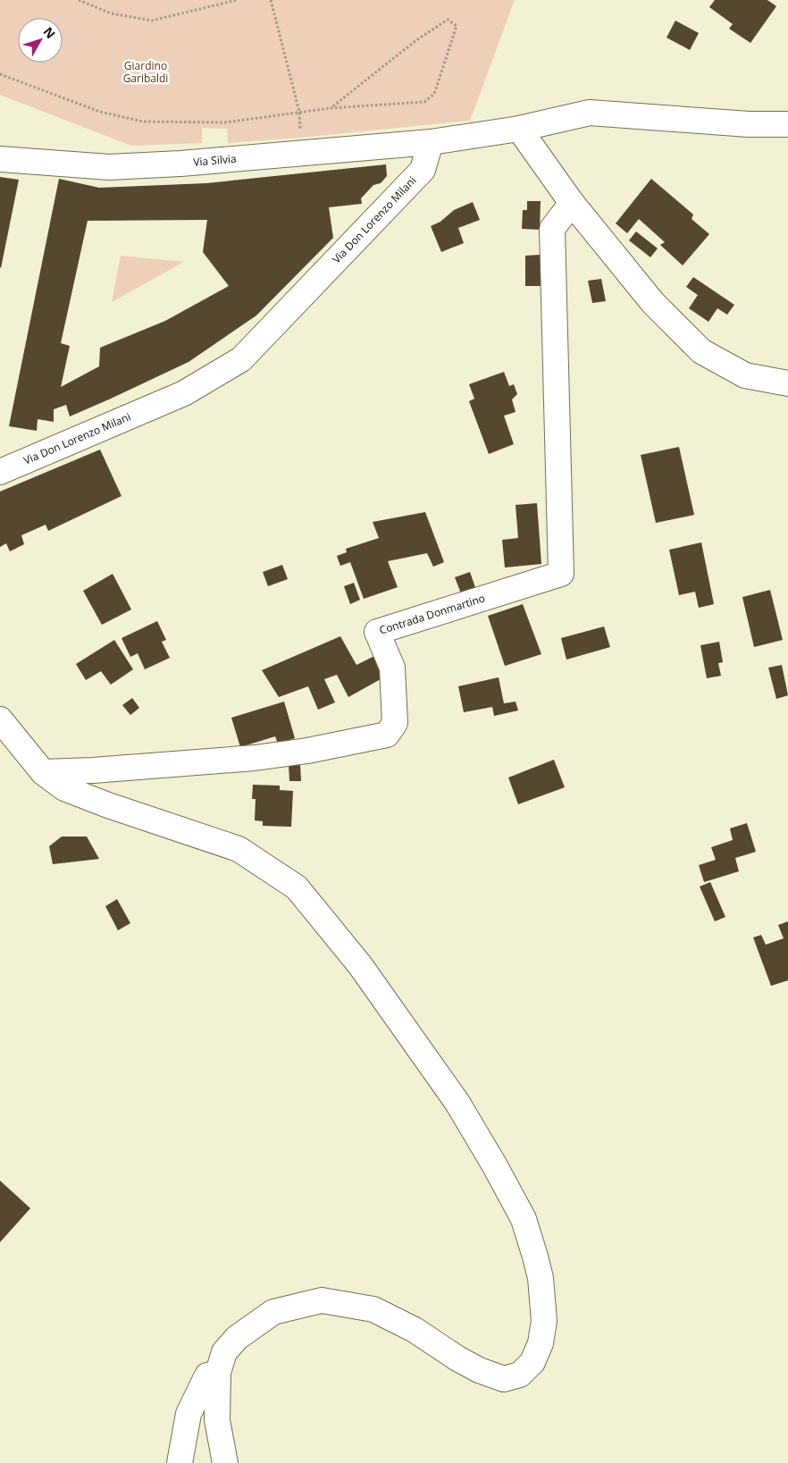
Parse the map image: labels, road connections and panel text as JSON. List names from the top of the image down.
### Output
{
  "streets": {
    "street": ["Via Silvia", "Via Don Lorenzo Milani", "Contrada Donmartino"]
  },
  "crossings": [
    ["Via Silvia", "Via Don Lorenzo Milani"]
  ],
  "parks": ["Giardino Garibaldi"],
  "north": "top right"
}
